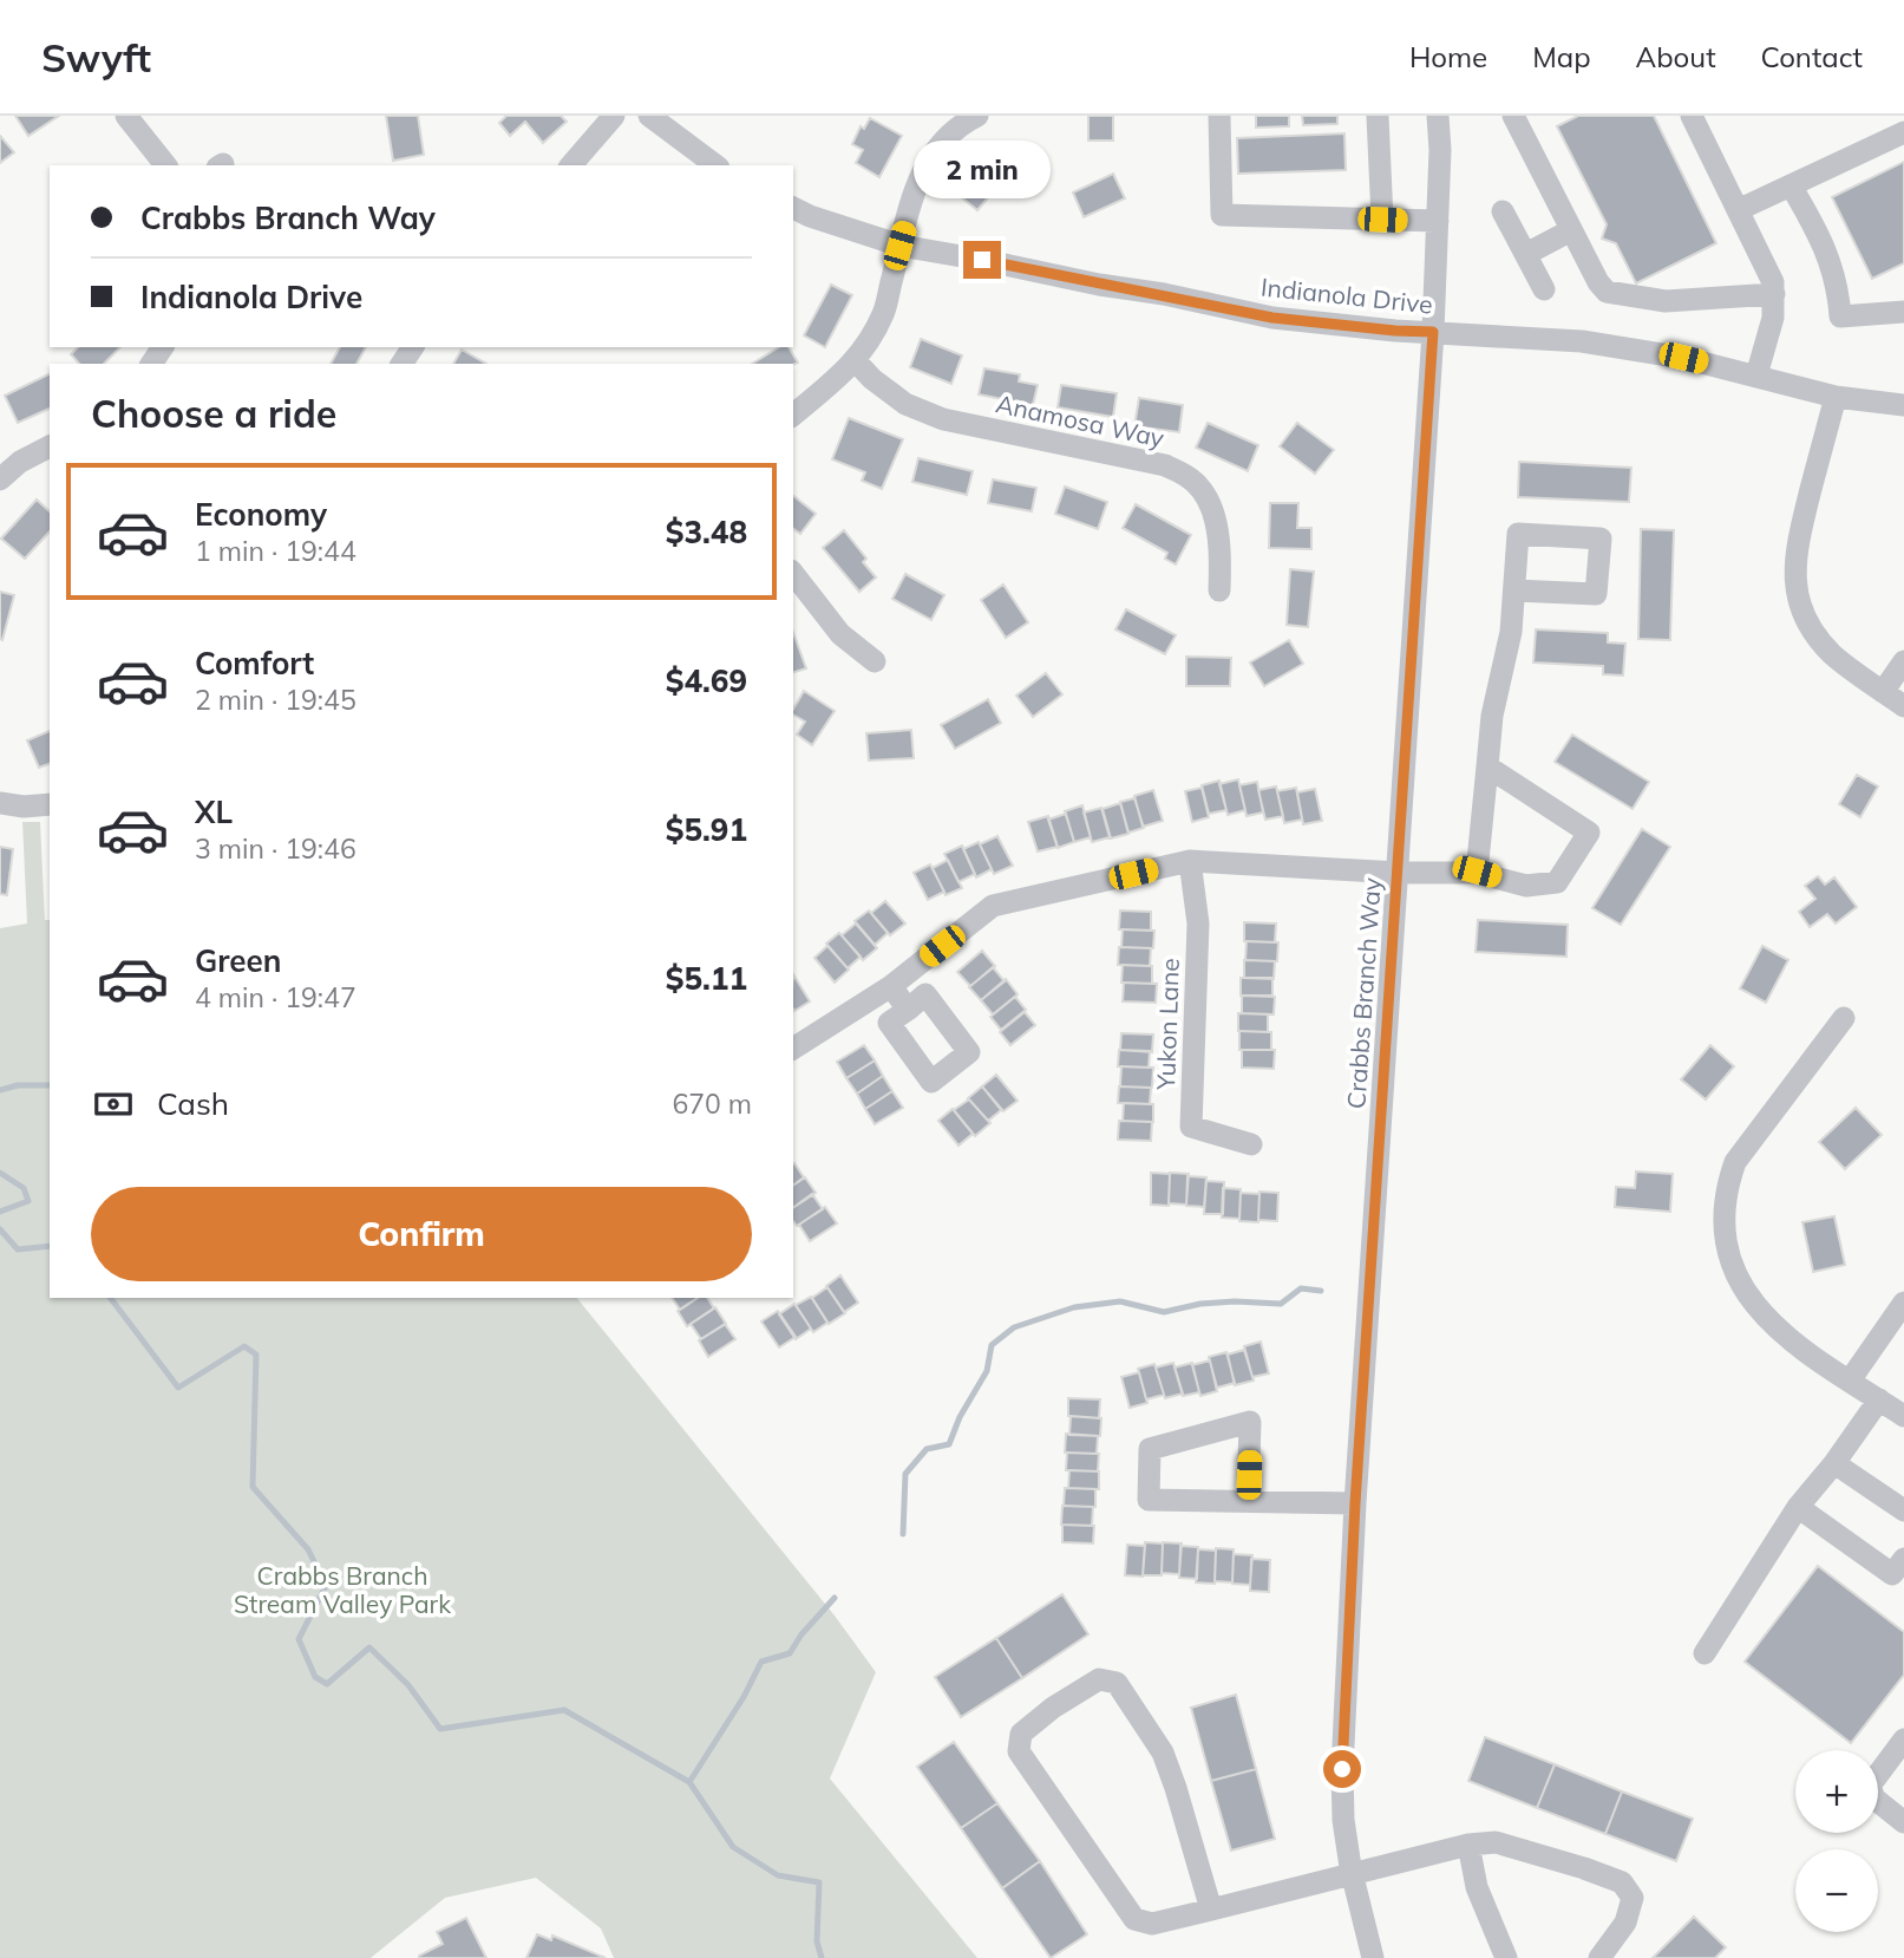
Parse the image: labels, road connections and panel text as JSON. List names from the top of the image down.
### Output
{
  "streets": {
    "street": [
      "Indianola Drive",
      "Anamosa Way",
      "Crabbs Branch Way",
      "Yukon Lane"
    ]
  },
  "crossings": [
    ["Indianola Drive", "Crabbs Branch Way"]
  ],
  "parks": ["Crabbs Branch Stream Valley Park"],
  "page": {
    "header": "Swyft",
    "nav": [
      "Home",
      "Map",
      "About",
      "Contact"
    ],
    "bubble": "2 min",
    "banner": ["Crabbs Branch Way", "Indianola Drive"],
    "heading": "Choose a ride",
    "list": [
      {
        "name": "Economy",
        "note": "1 min · 19:44",
        "value": "$3.48"
      },
      {
        "name": "Comfort",
        "note": "2 min · 19:45",
        "value": "$4.69"
      },
      {
        "name": "XL",
        "note": "3 min · 19:46",
        "value": "$5.91"
      },
      {
        "name": "Green",
        "note": "4 min · 19:47",
        "value": "$5.11"
      }
    ],
    "pay": ["Cash", "670 m"],
    "buttons": "Confirm",
    "map_buttons": ["+", "−"]
  }
}
